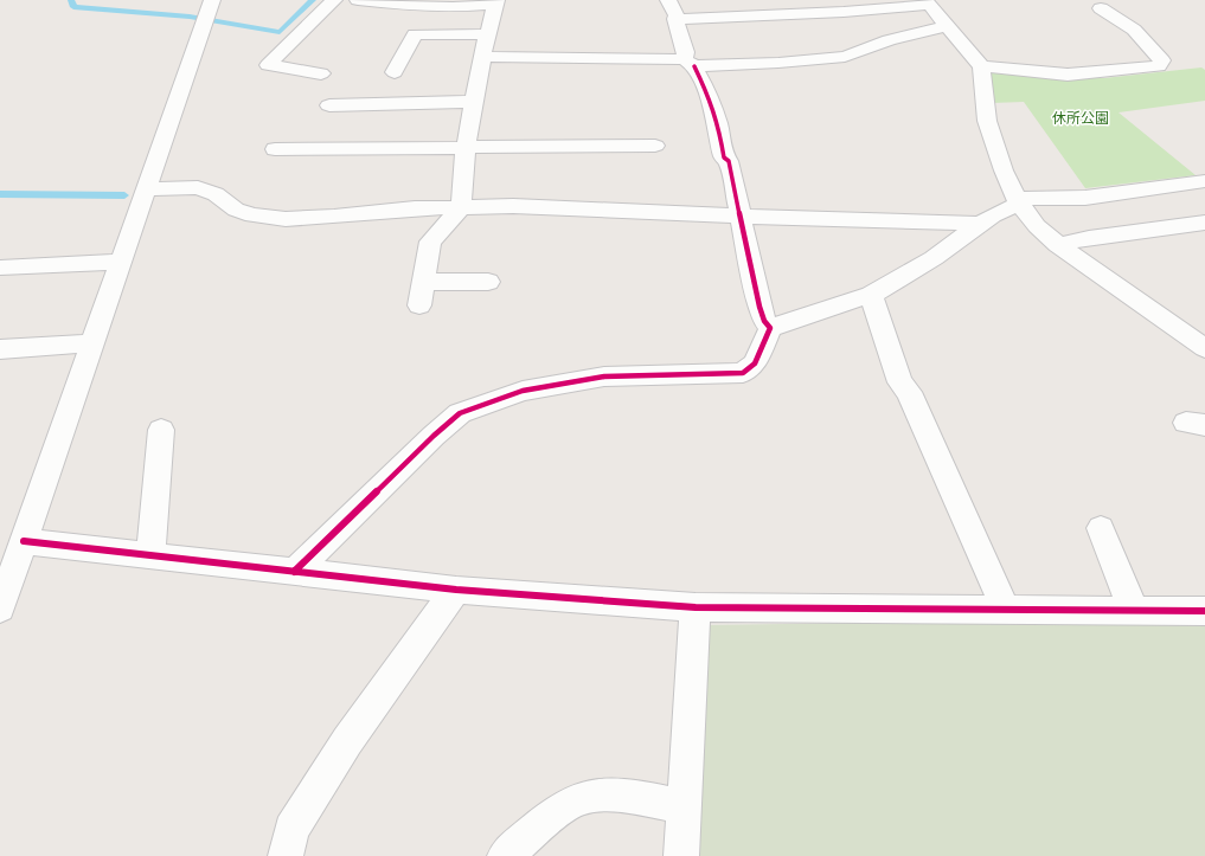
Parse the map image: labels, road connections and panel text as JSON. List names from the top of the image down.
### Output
{
  "parks": ["休所公園"]
}
